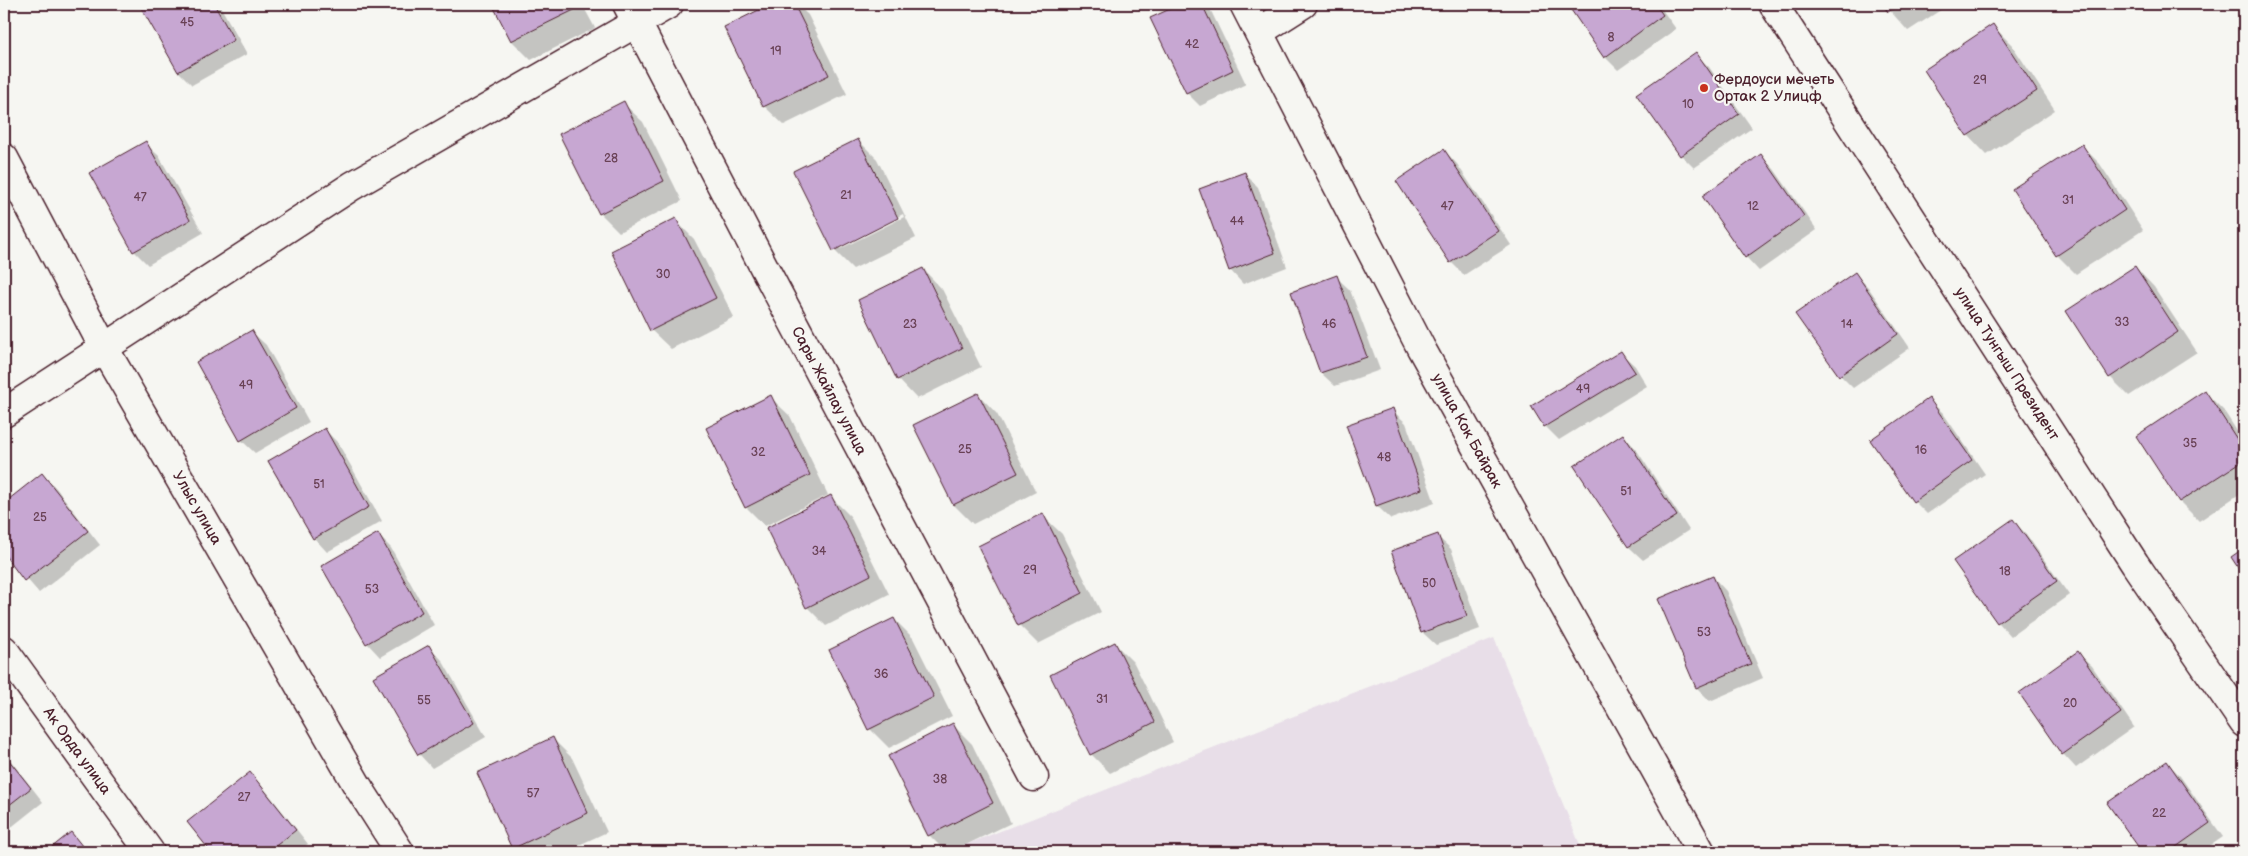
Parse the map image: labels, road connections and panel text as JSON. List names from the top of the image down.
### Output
{
  "streets": {
    "street": [
      "улица Тунгыш Президент",
      "Сары Жайлау улица",
      "улица Кок Байрак",
      "Улыс улица",
      "Ак Орда улица"
    ]
  },
  "places": ["Фердоуси мечеть Ортак 2 Улицф"],
  "house_numbers": [
    "45",
    "8",
    "42",
    "19",
    "29",
    "10",
    "28",
    "21",
    "47",
    "31",
    "47",
    "12",
    "44",
    "30",
    "33",
    "23",
    "46",
    "14",
    "49",
    "49",
    "35",
    "25",
    "16",
    "32",
    "48",
    "51",
    "51",
    "25",
    "34",
    "29",
    "18",
    "50",
    "53",
    "53",
    "36",
    "31",
    "55",
    "20",
    "38",
    "57",
    "27",
    "22"
  ]
}
